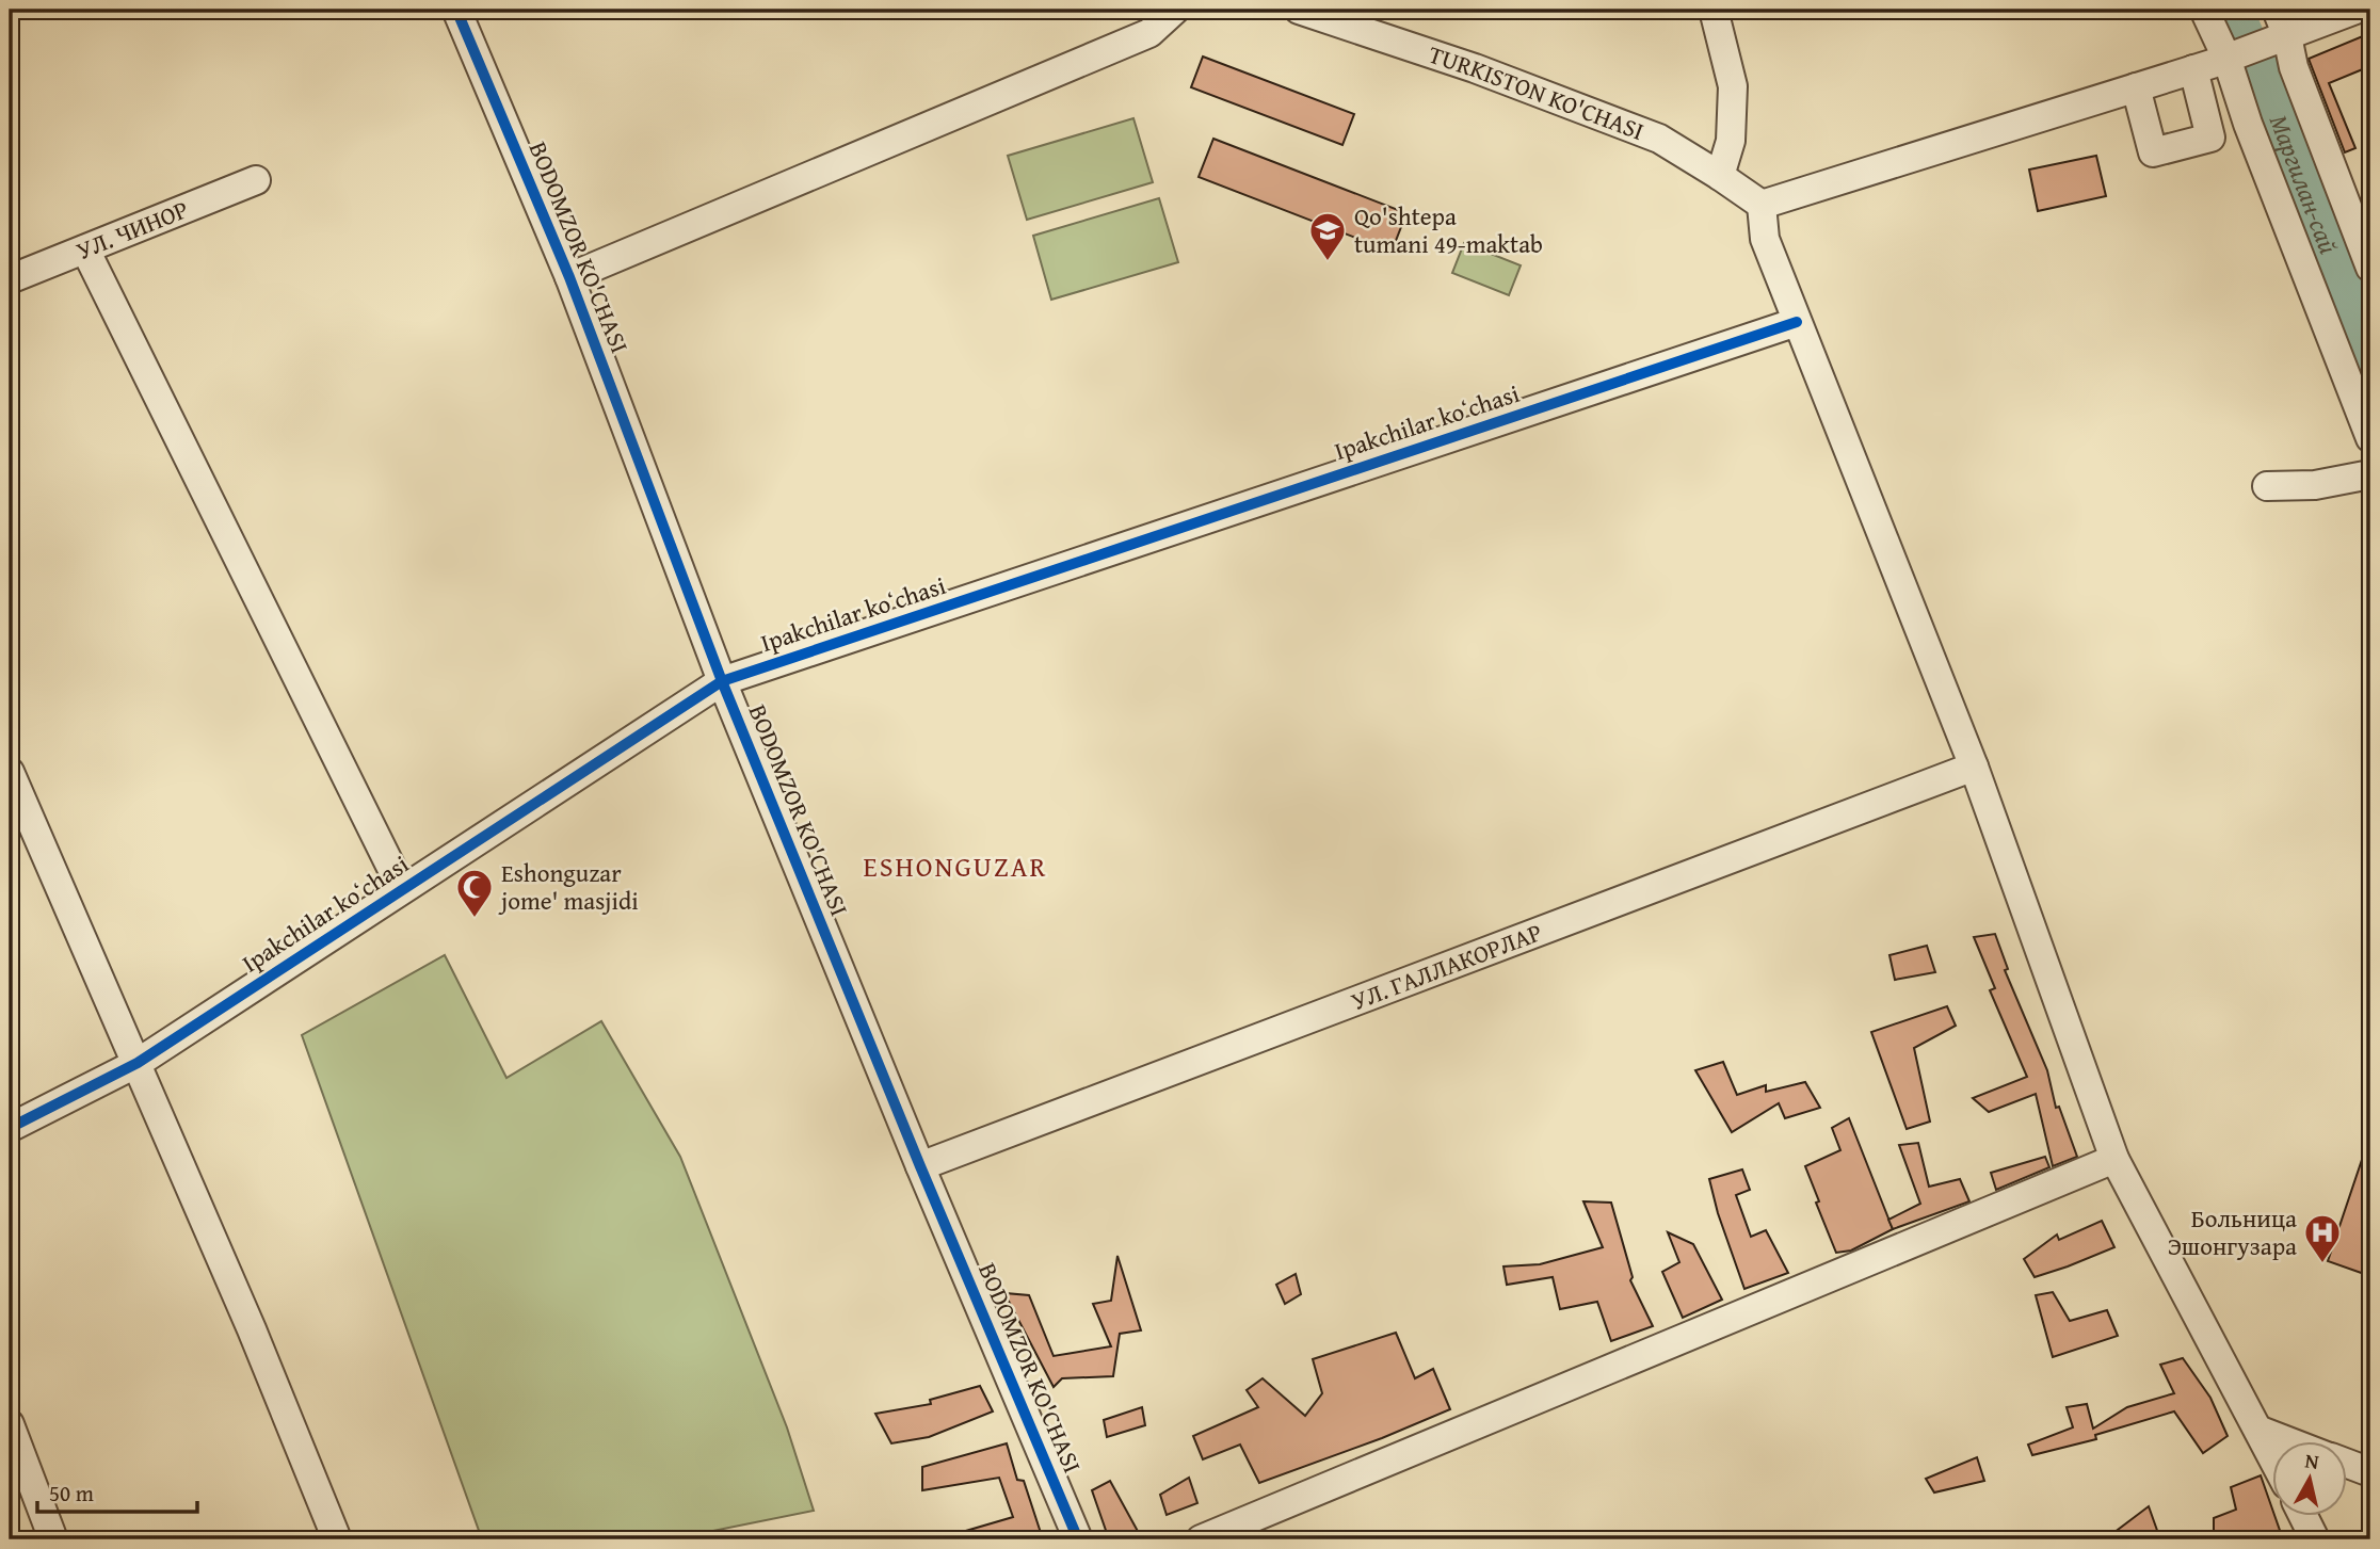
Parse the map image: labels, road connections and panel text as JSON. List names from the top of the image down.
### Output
{
  "streets": {
    "street": [
      "TURKISTON KO'CHASI",
      "УЛ. ЧИНОР",
      "BODOMZOR KO'CHASI",
      "Ipakchilar koʻchasi",
      "УЛ. ГАЛЛАКОРЛАР"
    ]
  },
  "crossings": [
    ["BODOMZOR KO'CHASI", "Ipakchilar koʻchasi"],
    ["BODOMZOR KO'CHASI", "УЛ. ГАЛЛАКОРЛАР"]
  ],
  "districts": ["ESHONGUZAR"],
  "water": ["Маргилан-сай"],
  "places": {
    "school or university": ["Qo'shtepa tumani 49-maktab"],
    "mosque": ["Eshonguzar jome' masjidi"],
    "hospital": ["Больница Эшонгузара"]
  },
  "scale_bar": "50 m",
  "north": "top"
}
